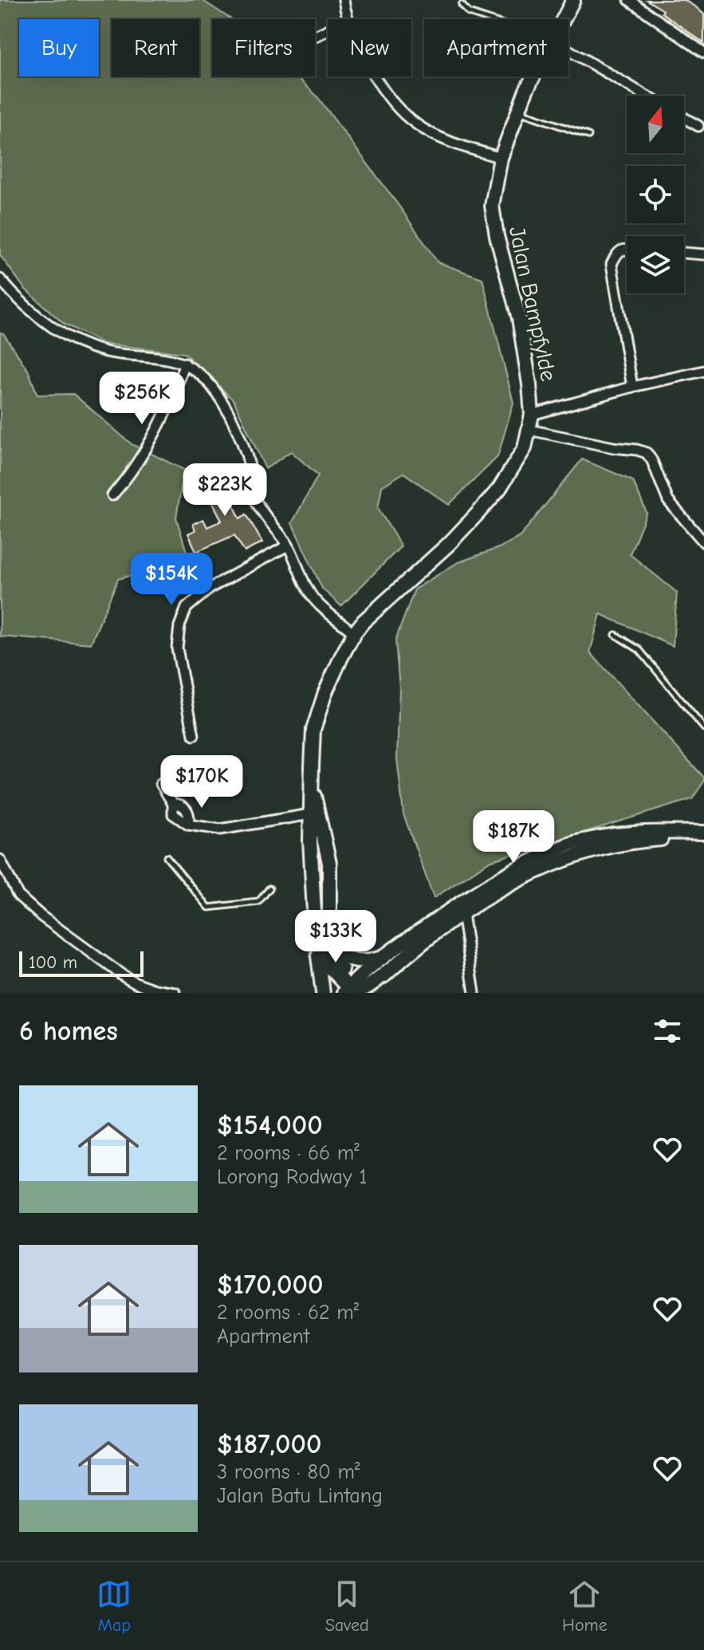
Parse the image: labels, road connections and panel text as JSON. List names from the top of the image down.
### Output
{
  "streets": {
    "street": ["Jalan Bampfylde"]
  },
  "scale_bar": "100 m",
  "north": "top",
  "page": {
    "chip": [
      "Buy",
      "Rent",
      "Filters",
      "New",
      "Apartment"
    ],
    "price": [
      "$256K",
      "$223K",
      "$154K",
      "$170K",
      "$187K",
      "$133K"
    ],
    "scale": "100 m",
    "heading": "6 homes",
    "list": [
      {
        "name": "$154,000",
        "note": "2 rooms · 66 m² · Lorong Rodway 1"
      },
      {
        "name": "$170,000",
        "note": "2 rooms · 62 m² · Apartment"
      },
      {
        "name": "$187,000",
        "note": "3 rooms · 80 m² · Jalan Batu Lintang"
      }
    ],
    "tabs": ["Map", "Saved", "Home"]
  }
}
